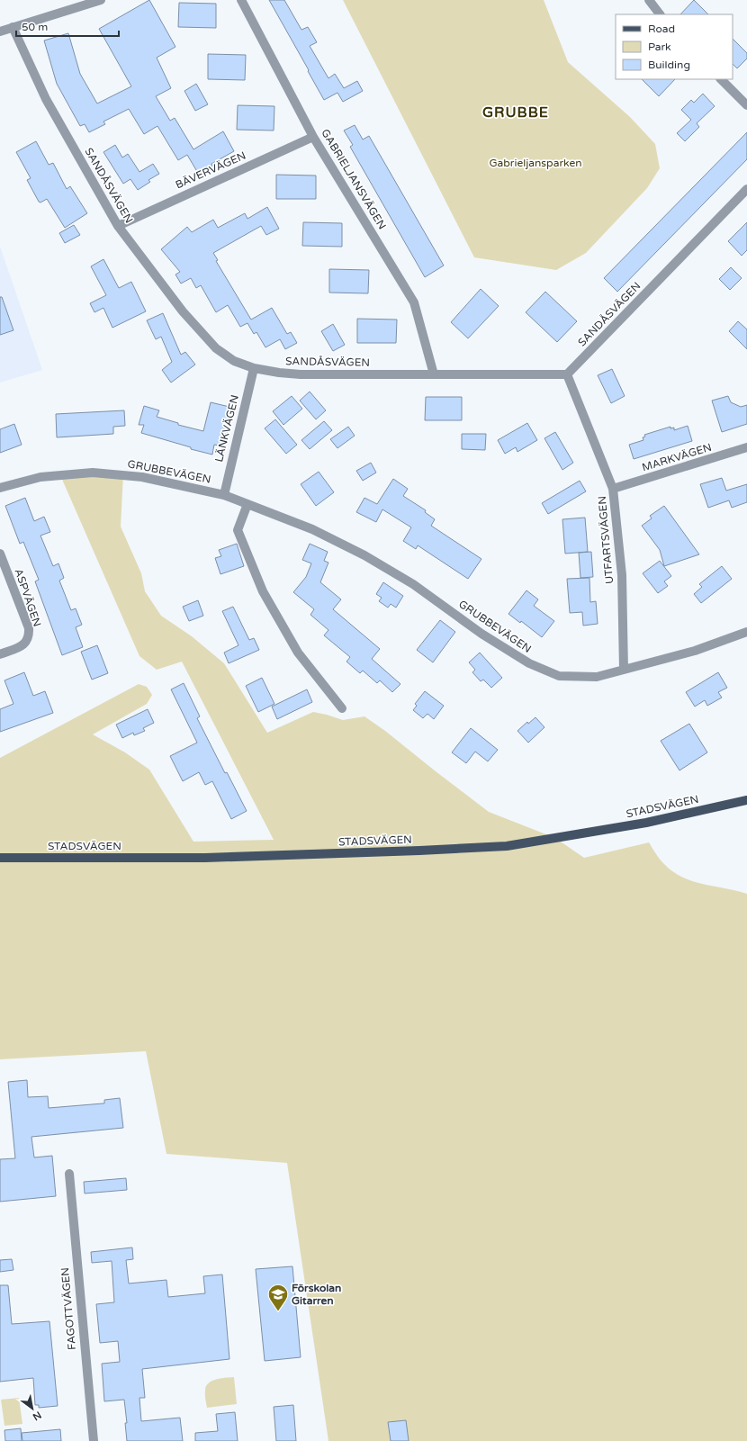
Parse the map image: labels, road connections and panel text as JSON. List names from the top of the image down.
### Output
{
  "streets": {
    "main road": ["STADSVÄGEN"],
    "street": [
      "BÄVERVÄGEN",
      "GABRIELJANSVÄGEN",
      "SANDÅSVÄGEN",
      "LÄNKVÄGEN",
      "MARKVÄGEN",
      "GRUBBEVÄGEN",
      "UTFARTSVÄGEN",
      "ASPVÄGEN",
      "FAGOTTVÄGEN"
    ]
  },
  "crossings": [
    ["BÄVERVÄGEN", "GABRIELJANSVÄGEN"],
    ["BÄVERVÄGEN", "SANDÅSVÄGEN"],
    ["GABRIELJANSVÄGEN", "SANDÅSVÄGEN"],
    ["SANDÅSVÄGEN", "LÄNKVÄGEN"],
    ["SANDÅSVÄGEN", "UTFARTSVÄGEN"],
    ["LÄNKVÄGEN", "GRUBBEVÄGEN"],
    ["MARKVÄGEN", "UTFARTSVÄGEN"],
    ["GRUBBEVÄGEN", "UTFARTSVÄGEN"]
  ],
  "districts": ["GRUBBE"],
  "parks": ["Gabrieljansparken"],
  "places": {
    "school or university": ["Förskolan Gitarren"]
  },
  "legend": ["Road", "Park", "Building"],
  "scale_bar": "50 m",
  "north": "bottom right"
}
